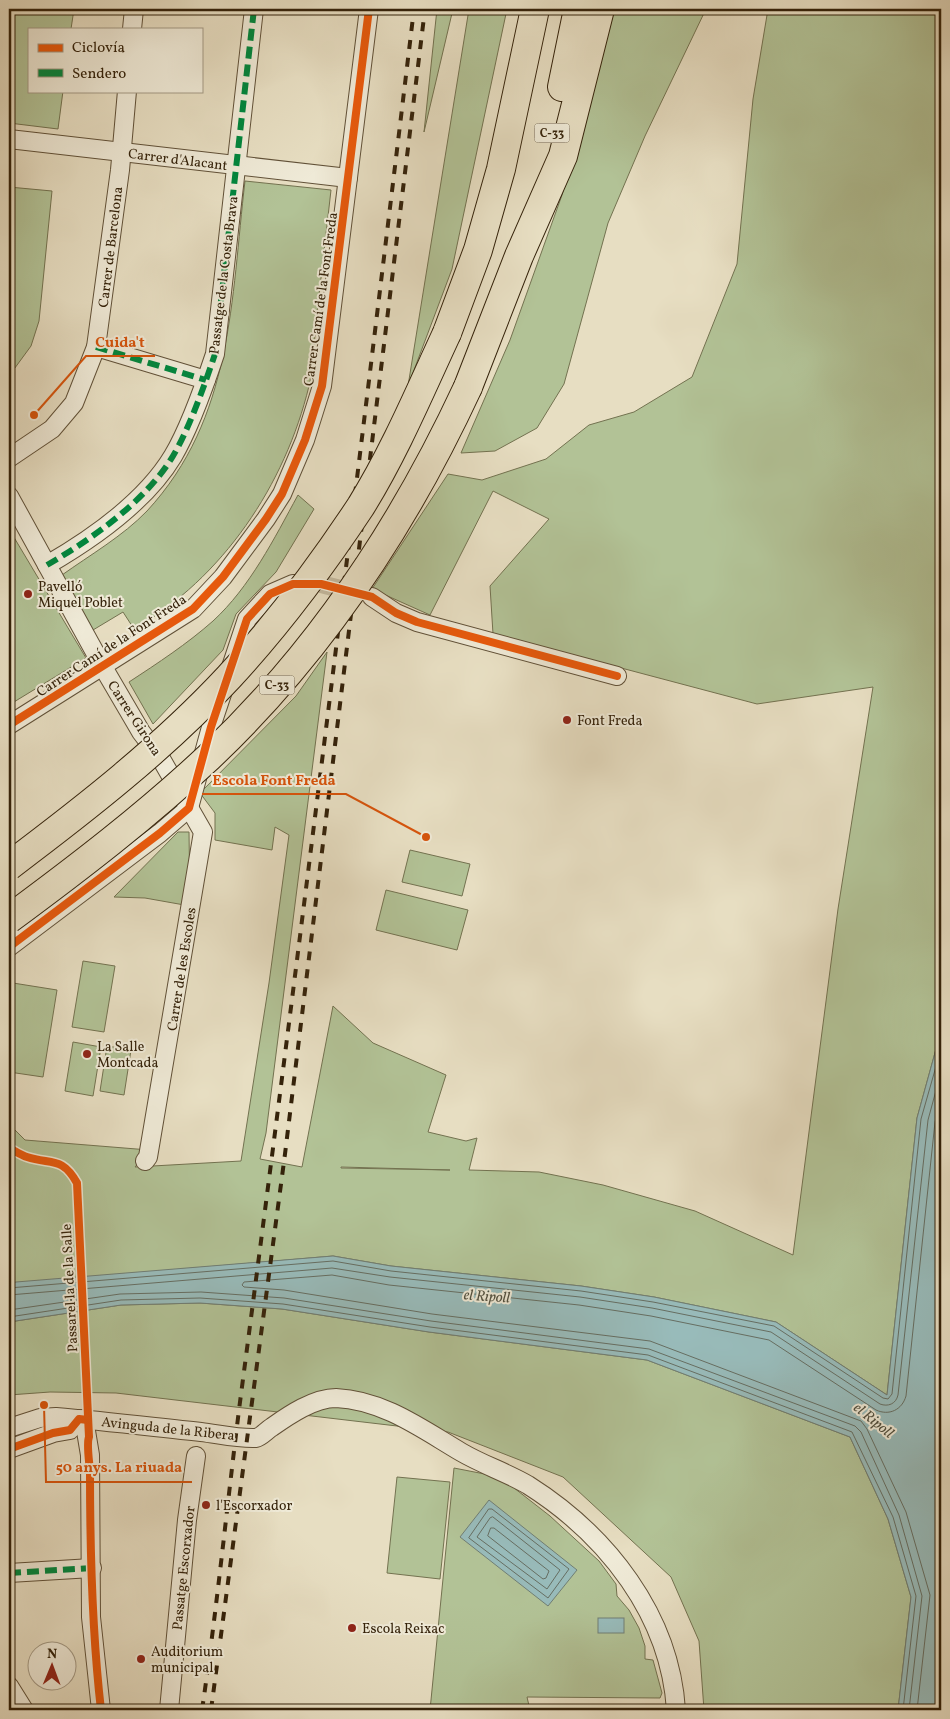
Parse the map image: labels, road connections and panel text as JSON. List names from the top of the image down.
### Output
{
  "streets": {
    "highway": ["C-33"],
    "street": [
      "Carrer d'Alacant",
      "Carrer de Barcelona",
      "Passatge de la Costa Brava",
      "Carrer Camí de la Font Freda",
      "Carrer Girona",
      "Carrer de les Escoles",
      "Avinguda de la Ribera",
      "Passatge Escorxador"
    ],
    "cycle path": ["Passarel·la de la Salle"]
  },
  "crossings": [
    ["Carrer d'Alacant", "Carrer de Barcelona"],
    ["Carrer d'Alacant", "Passatge de la Costa Brava"],
    ["Carrer d'Alacant", "Carrer Camí de la Font Freda"],
    ["Passatge de la Costa Brava", "Carrer Girona"],
    ["Carrer Camí de la Font Freda", "Carrer Girona"],
    ["Carrer Girona", "Carrer de les Escoles"]
  ],
  "water": ["el Ripoll"],
  "places": [
    "Cuida't",
    "Pavelló Miquel Poblet",
    "Font Freda",
    "Escola Font Freda",
    "La Salle Montcada",
    "50 anys. La riuada",
    "l'Escorxador",
    "Escola Reixac",
    "Auditorium municipal"
  ],
  "legend": ["Ciclovía", "Sendero"],
  "north": "top"
}
